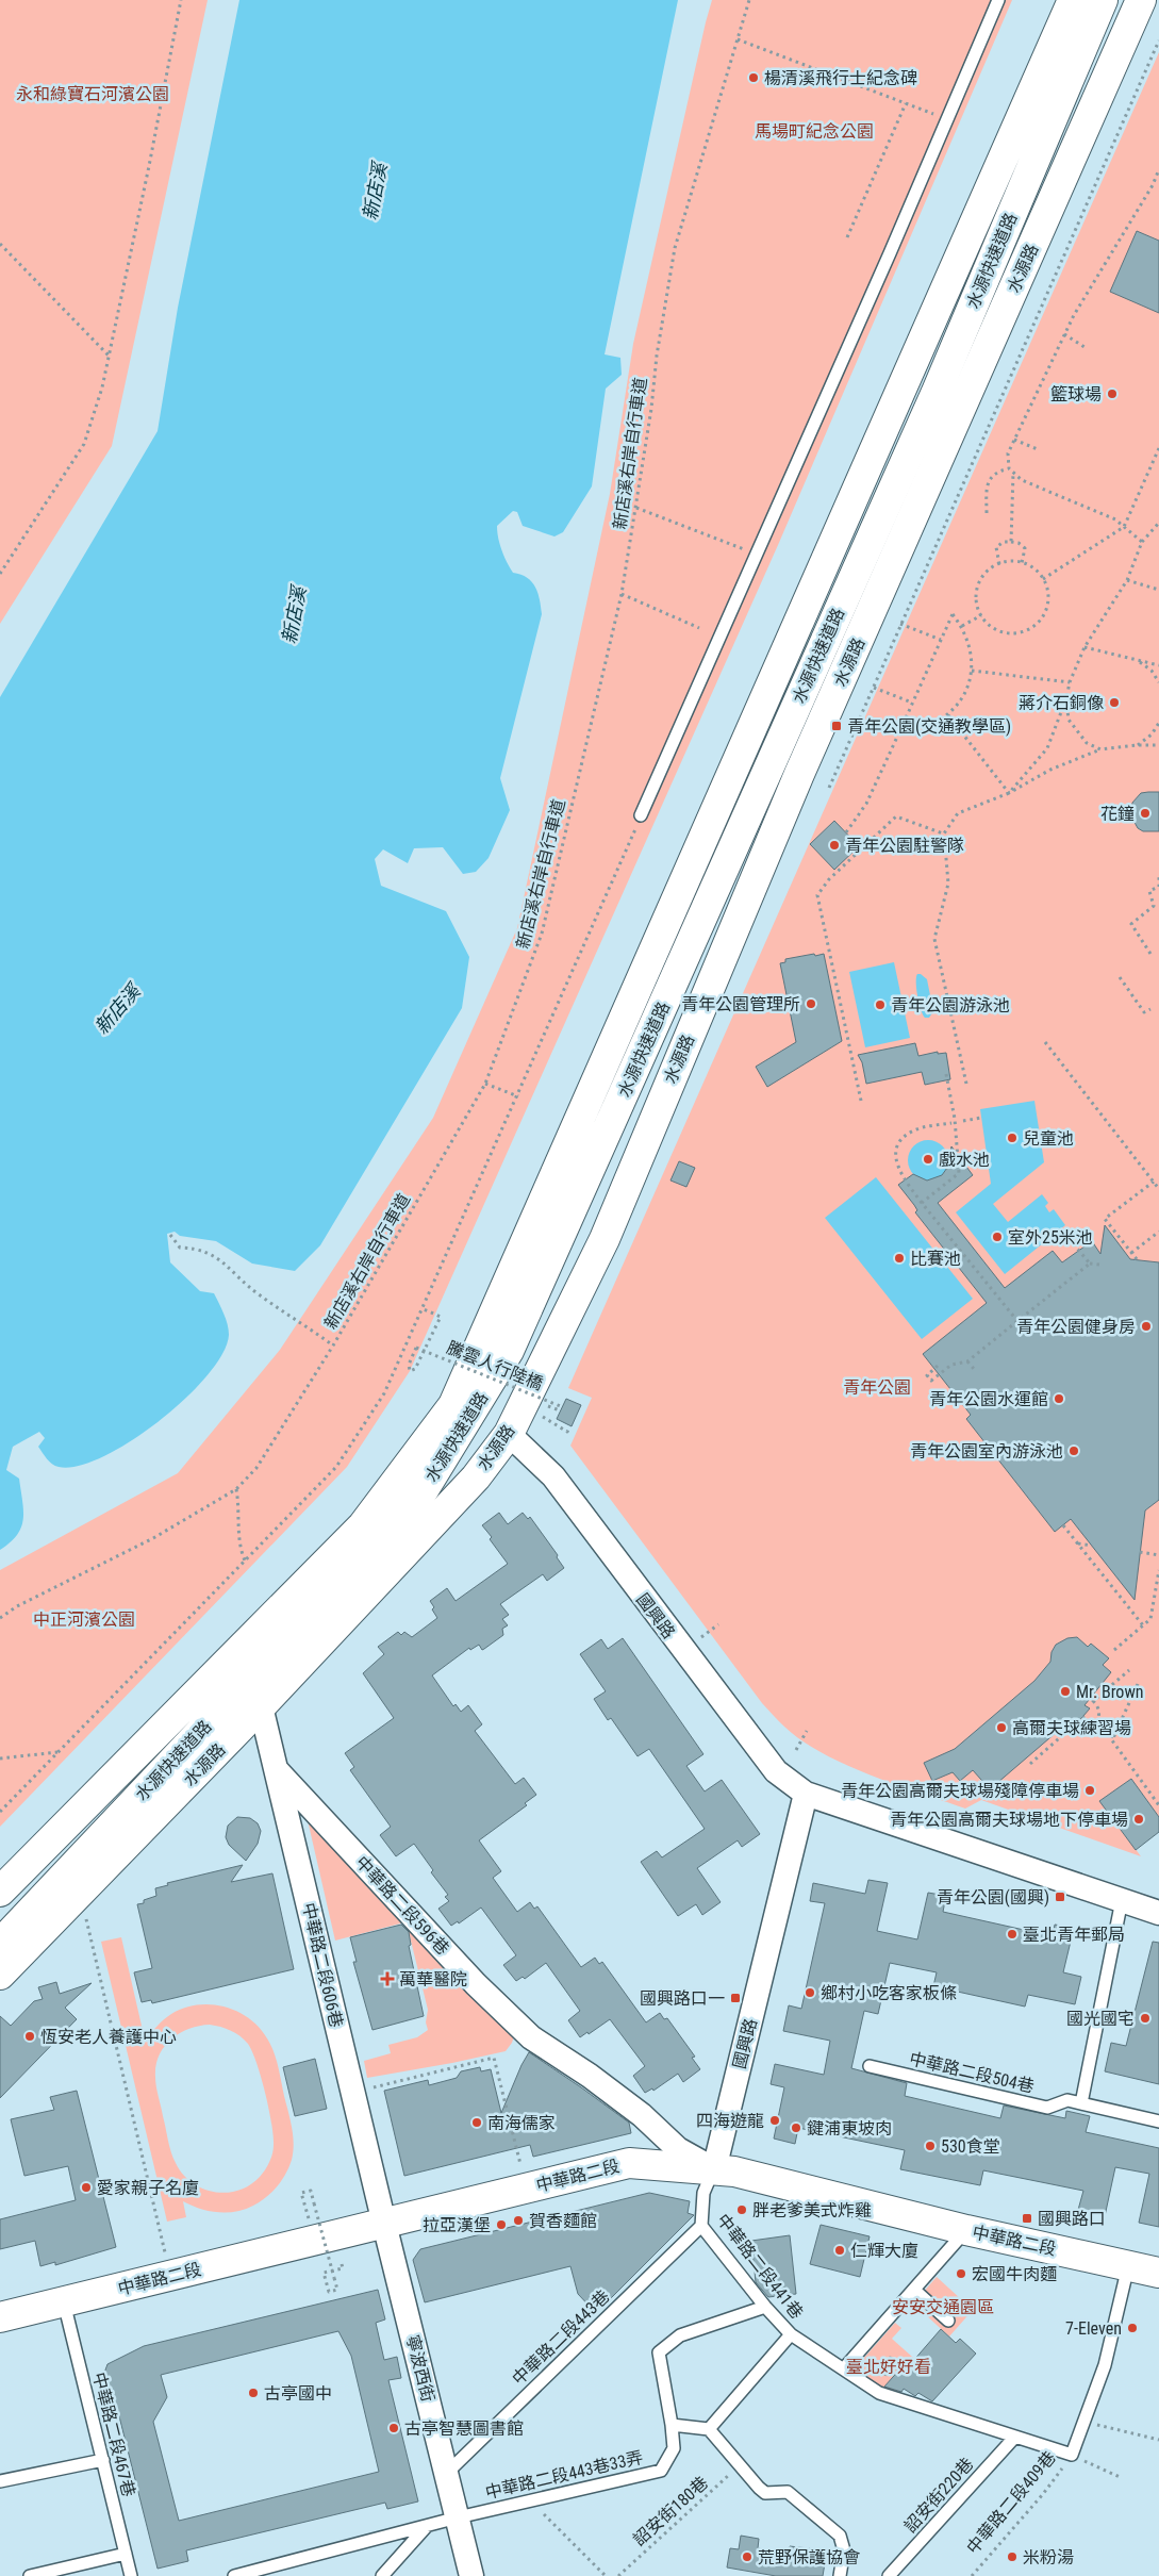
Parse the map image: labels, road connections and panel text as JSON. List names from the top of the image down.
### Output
{
  "streets": {
    "main road": ["水源快速道路", "水源路", "中華路二段"],
    "street": [
      "國興路",
      "中華路二段596巷",
      "中華路二段606巷",
      "寧波西街"
    ],
    "lane": [
      "中華路二段504巷",
      "中華路二段441巷",
      "中華路二段443巷",
      "中華路二段467巷",
      "中華路二段443巷33弄",
      "詔安街220巷",
      "中華路二段409巷"
    ],
    "path": ["新店溪右岸自行車道", "騰雲人行陸橋", "詔安街180巷"]
  },
  "crossings": [
    ["水源路", "國興路"],
    ["水源路", "中華路二段606巷"],
    ["國興路", "中華路二段596巷"],
    ["國興路", "中華路二段"],
    ["國興路", "中華路二段441巷"],
    ["中華路二段596巷", "中華路二段606巷"],
    ["中華路二段596巷", "中華路二段"],
    ["中華路二段596巷", "中華路二段441巷"],
    ["中華路二段606巷", "中華路二段"],
    ["中華路二段606巷", "寧波西街"],
    ["中華路二段", "中華路二段441巷"],
    ["中華路二段", "寧波西街"],
    ["中華路二段", "中華路二段467巷"],
    ["中華路二段", "中華路二段409巷"],
    ["中華路二段441巷", "中華路二段443巷"],
    ["中華路二段441巷", "中華路二段443巷33弄"],
    ["中華路二段441巷", "詔安街220巷"],
    ["中華路二段441巷", "中華路二段409巷"],
    ["中華路二段443巷", "寧波西街"],
    ["寧波西街", "中華路二段443巷33弄"]
  ],
  "water": ["新店溪"],
  "parks": [
    "永和綠寶石河濱公園",
    "馬場町紀念公園",
    "青年公園",
    "中正河濱公園",
    "安安交通園區",
    "臺北好好看"
  ],
  "places": {
    "other": [
      "楊清溪飛行士紀念碑",
      "籃球場",
      "蔣介石銅像",
      "花鐘",
      "青年公園駐警隊",
      "青年公園管理所",
      "青年公園游泳池",
      "兒童池",
      "戲水池",
      "室外25米池",
      "比賽池",
      "青年公園健身房",
      "青年公園水運館",
      "青年公園室內游泳池",
      "Mr. Brown",
      "高爾夫球練習場",
      "青年公園高爾夫球場殘障停車場",
      "青年公園高爾夫球場地下停車場",
      "臺北青年郵局",
      "鄉村小吃客家板條",
      "國光國宅",
      "恆安老人養護中心",
      "四海遊龍",
      "南海儒家",
      "鍵浦東坡肉",
      "530食堂",
      "愛家親子名廈",
      "胖老爹美式炸雞",
      "賀香麵館",
      "拉亞漢堡",
      "仁輝大廈",
      "宏國牛肉麵",
      "7-Eleven",
      "古亭國中",
      "古亭智慧圖書館",
      "荒野保護協會",
      "米粉湯"
    ],
    "transit": [
      "青年公園(交通教學區)",
      "青年公園(國興)",
      "國興路口一",
      "國興路口"
    ],
    "health": ["萬華醫院"]
  }
}
